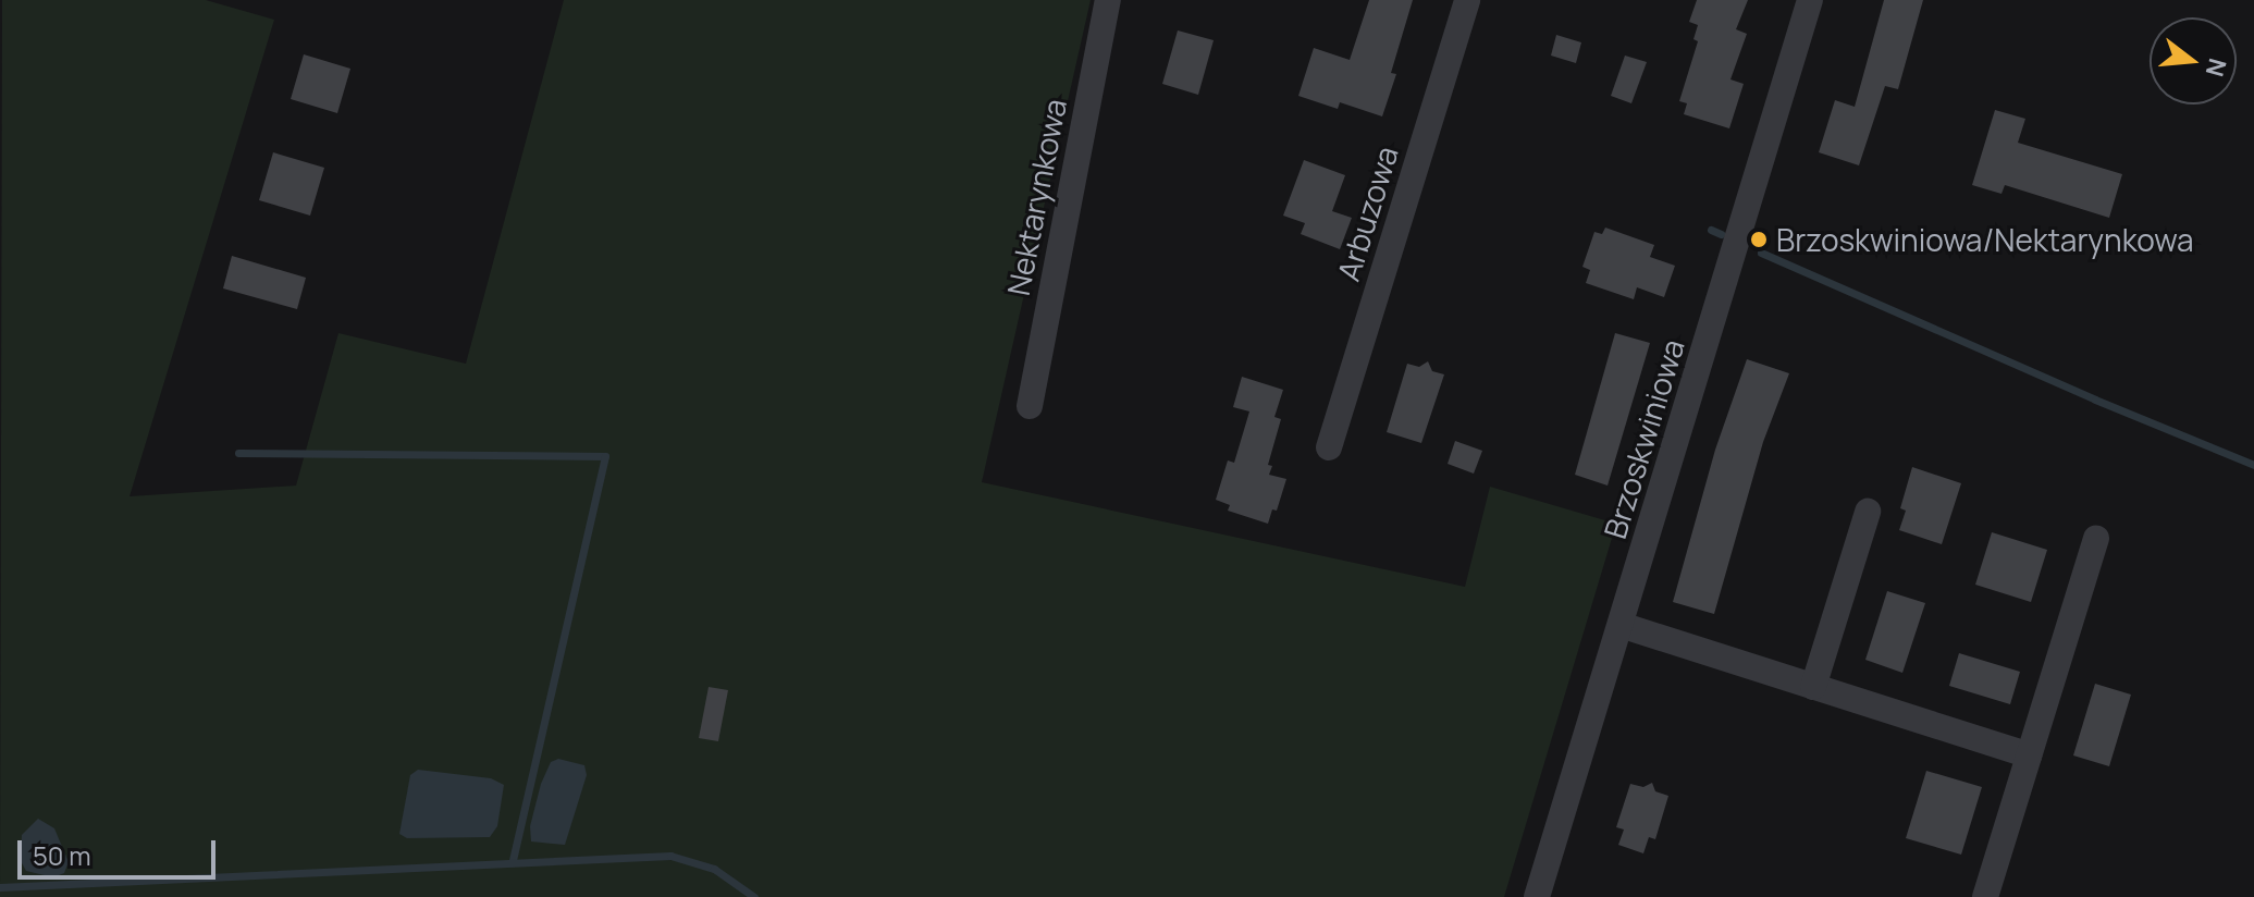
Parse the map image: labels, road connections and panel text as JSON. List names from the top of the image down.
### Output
{
  "streets": {
    "street": ["Nektarynkowa", "Arbuzowa", "Brzoskwiniowa"]
  },
  "places": ["Brzoskwiniowa/Nektarynkowa"],
  "scale_bar": "50 m",
  "north": "right"
}
